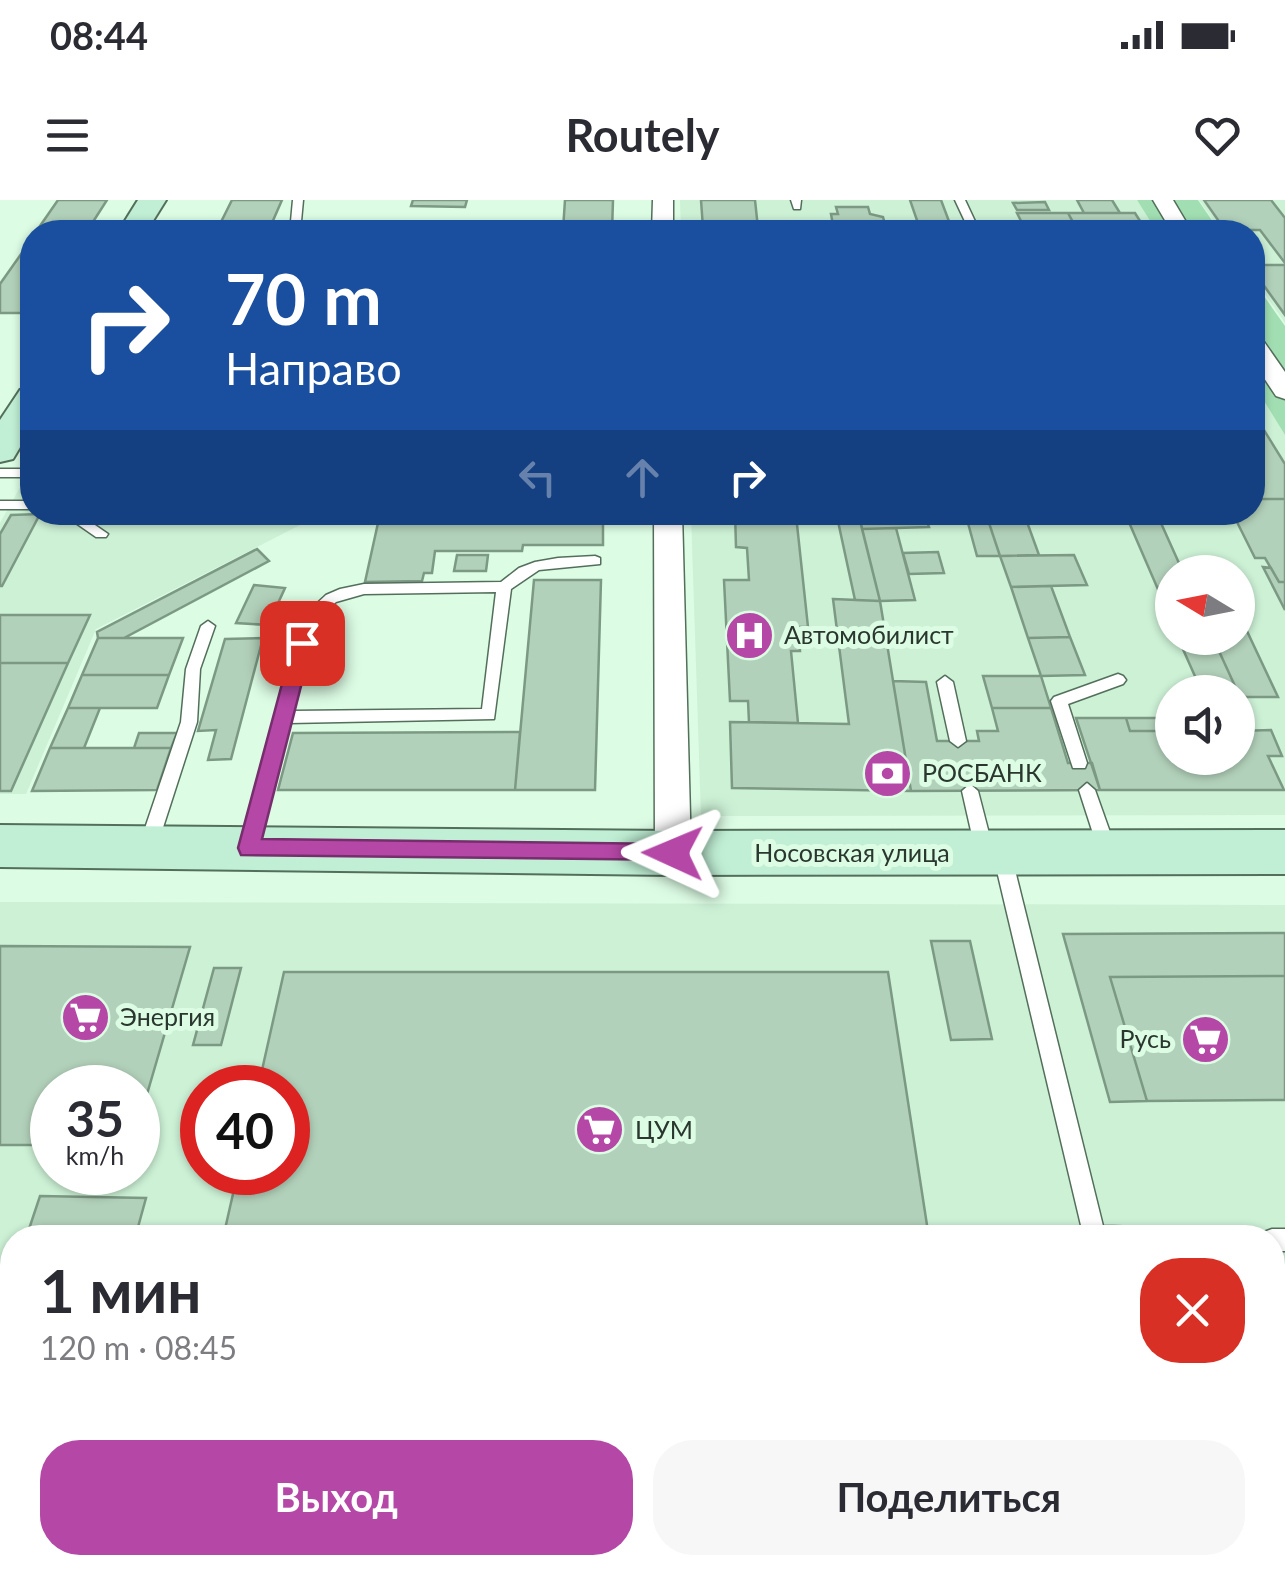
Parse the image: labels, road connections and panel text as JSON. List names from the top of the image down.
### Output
{
  "streets": {
    "street": ["Носовская улица"]
  },
  "places": {
    "hospital": ["Автомобилист"],
    "bank": ["РОСБАНК"],
    "supermarket": ["Энергия", "Русь", "ЦУМ"]
  },
  "north": "left",
  "page": {
    "status": "08:44",
    "header": "Routely",
    "turn": ["70 m", "Направо"],
    "speed": "35 km/h",
    "limit": "40",
    "heading": ["1 мин", "120 m · 08:45"],
    "buttons": ["Выход", "Поделиться"]
  }
}
